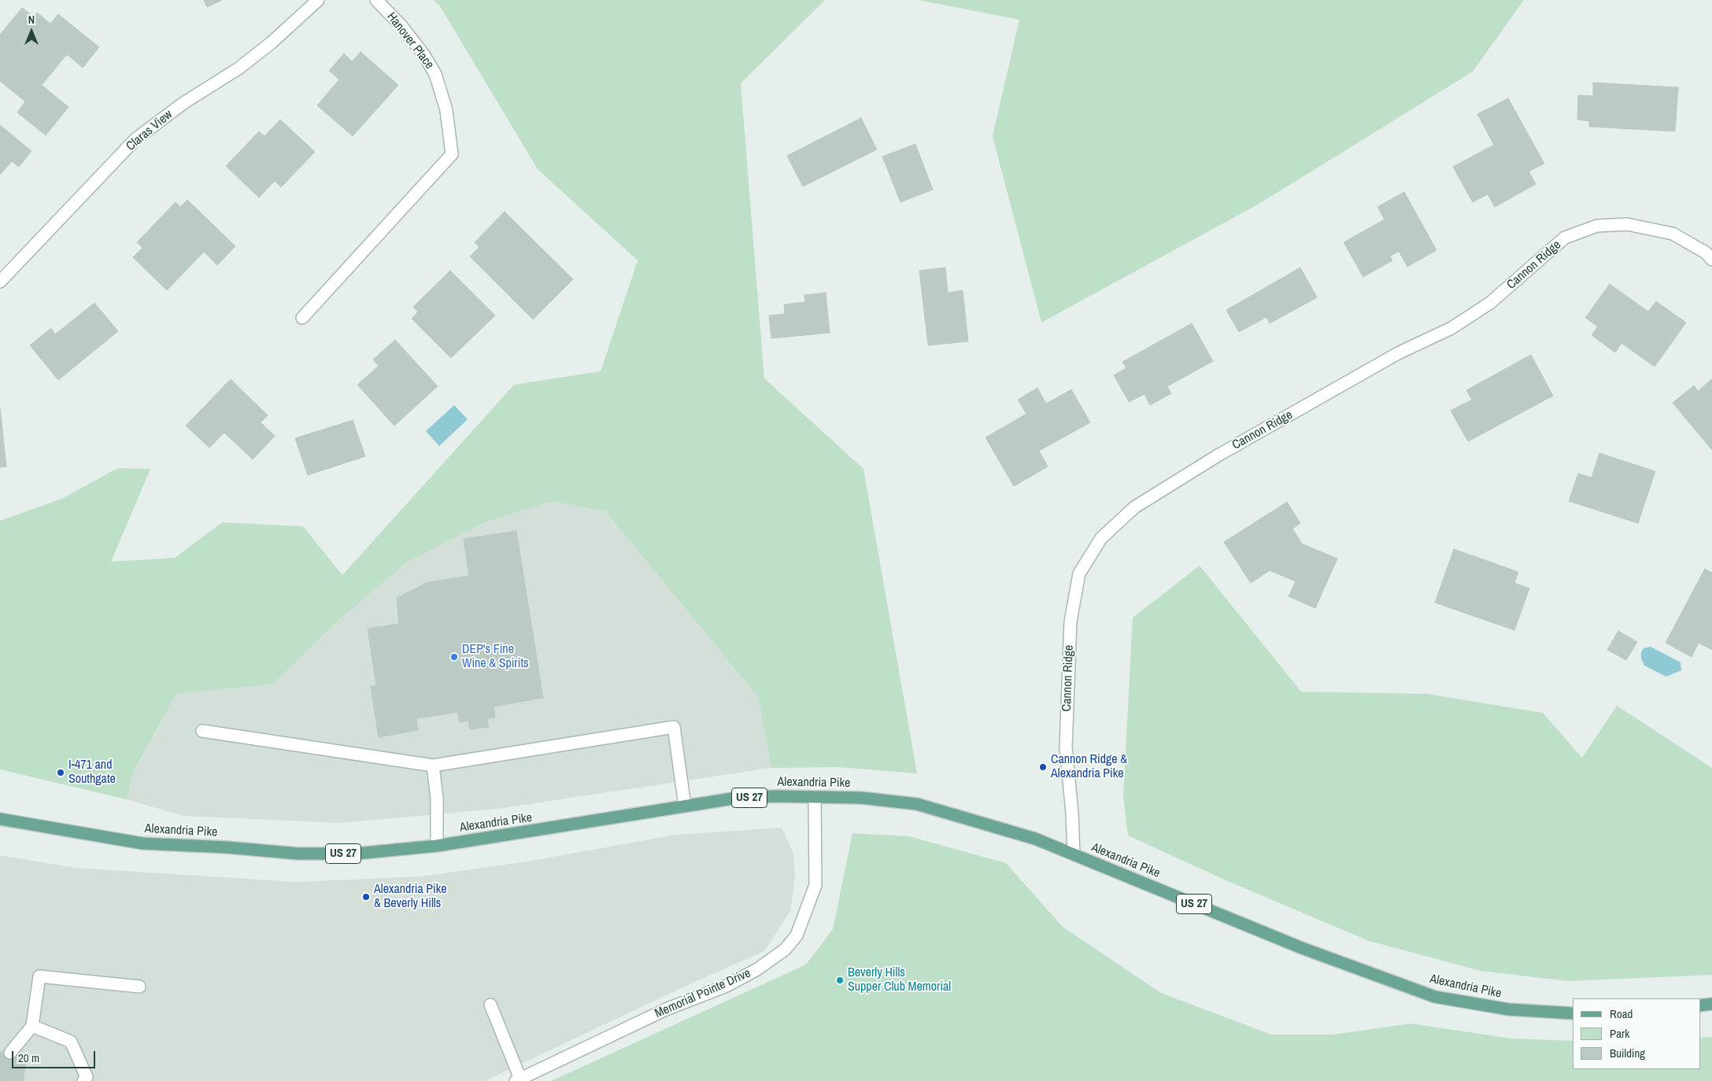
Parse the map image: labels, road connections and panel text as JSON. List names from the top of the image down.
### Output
{
  "streets": {
    "main road": ["Alexandria Pike", "US 27"],
    "street": [
      "Hanover Place",
      "Claras View",
      "Cannon Ridge",
      "Memorial Pointe Drive"
    ]
  },
  "crossings": [
    ["Cannon Ridge", "Alexandria Pike"],
    ["Alexandria Pike", "Memorial Pointe Drive"]
  ],
  "places": [
    "DEP's Fine Wine & Spirits",
    "Cannon Ridge & Alexandria Pike",
    "I-471 and Southgate",
    "Alexandria Pike & Beverly Hills",
    "Beverly Hills Supper Club Memorial"
  ],
  "legend": ["Road", "Park", "Building"],
  "scale_bar": "20 m",
  "north": "top"
}
